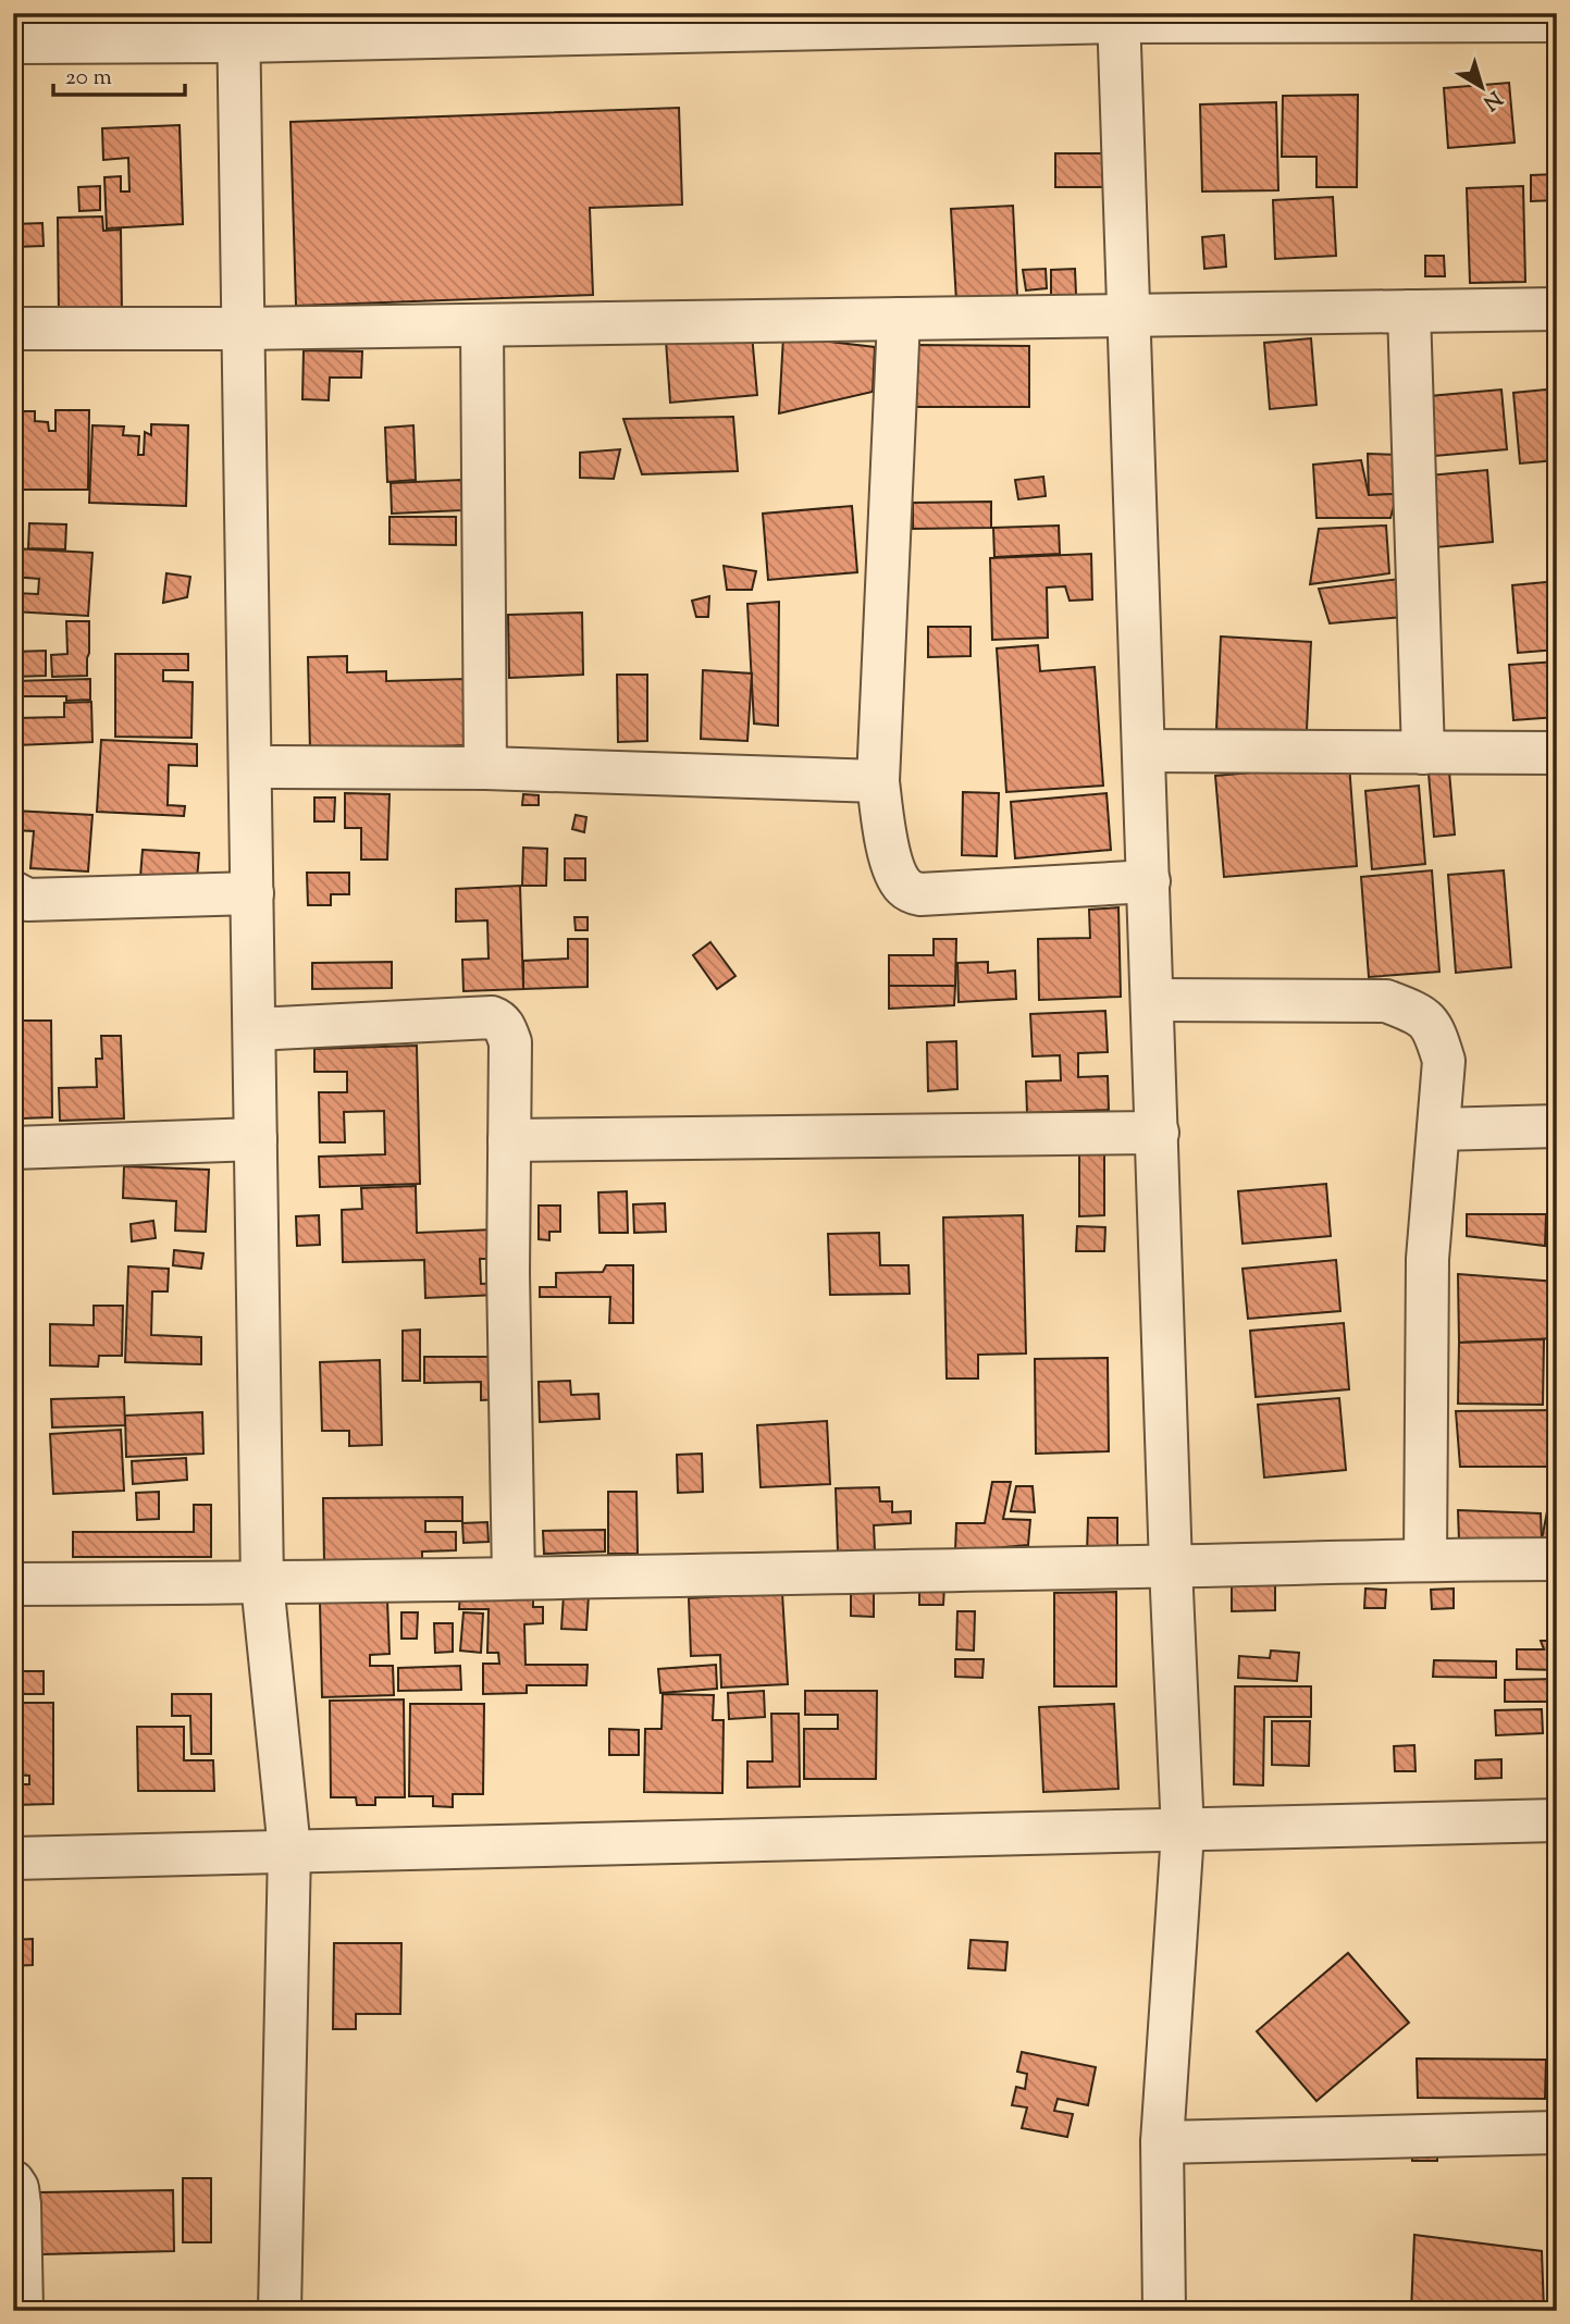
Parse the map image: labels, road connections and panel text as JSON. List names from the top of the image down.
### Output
{
  "scale_bar": "20 m",
  "north": "bottom right"
}
